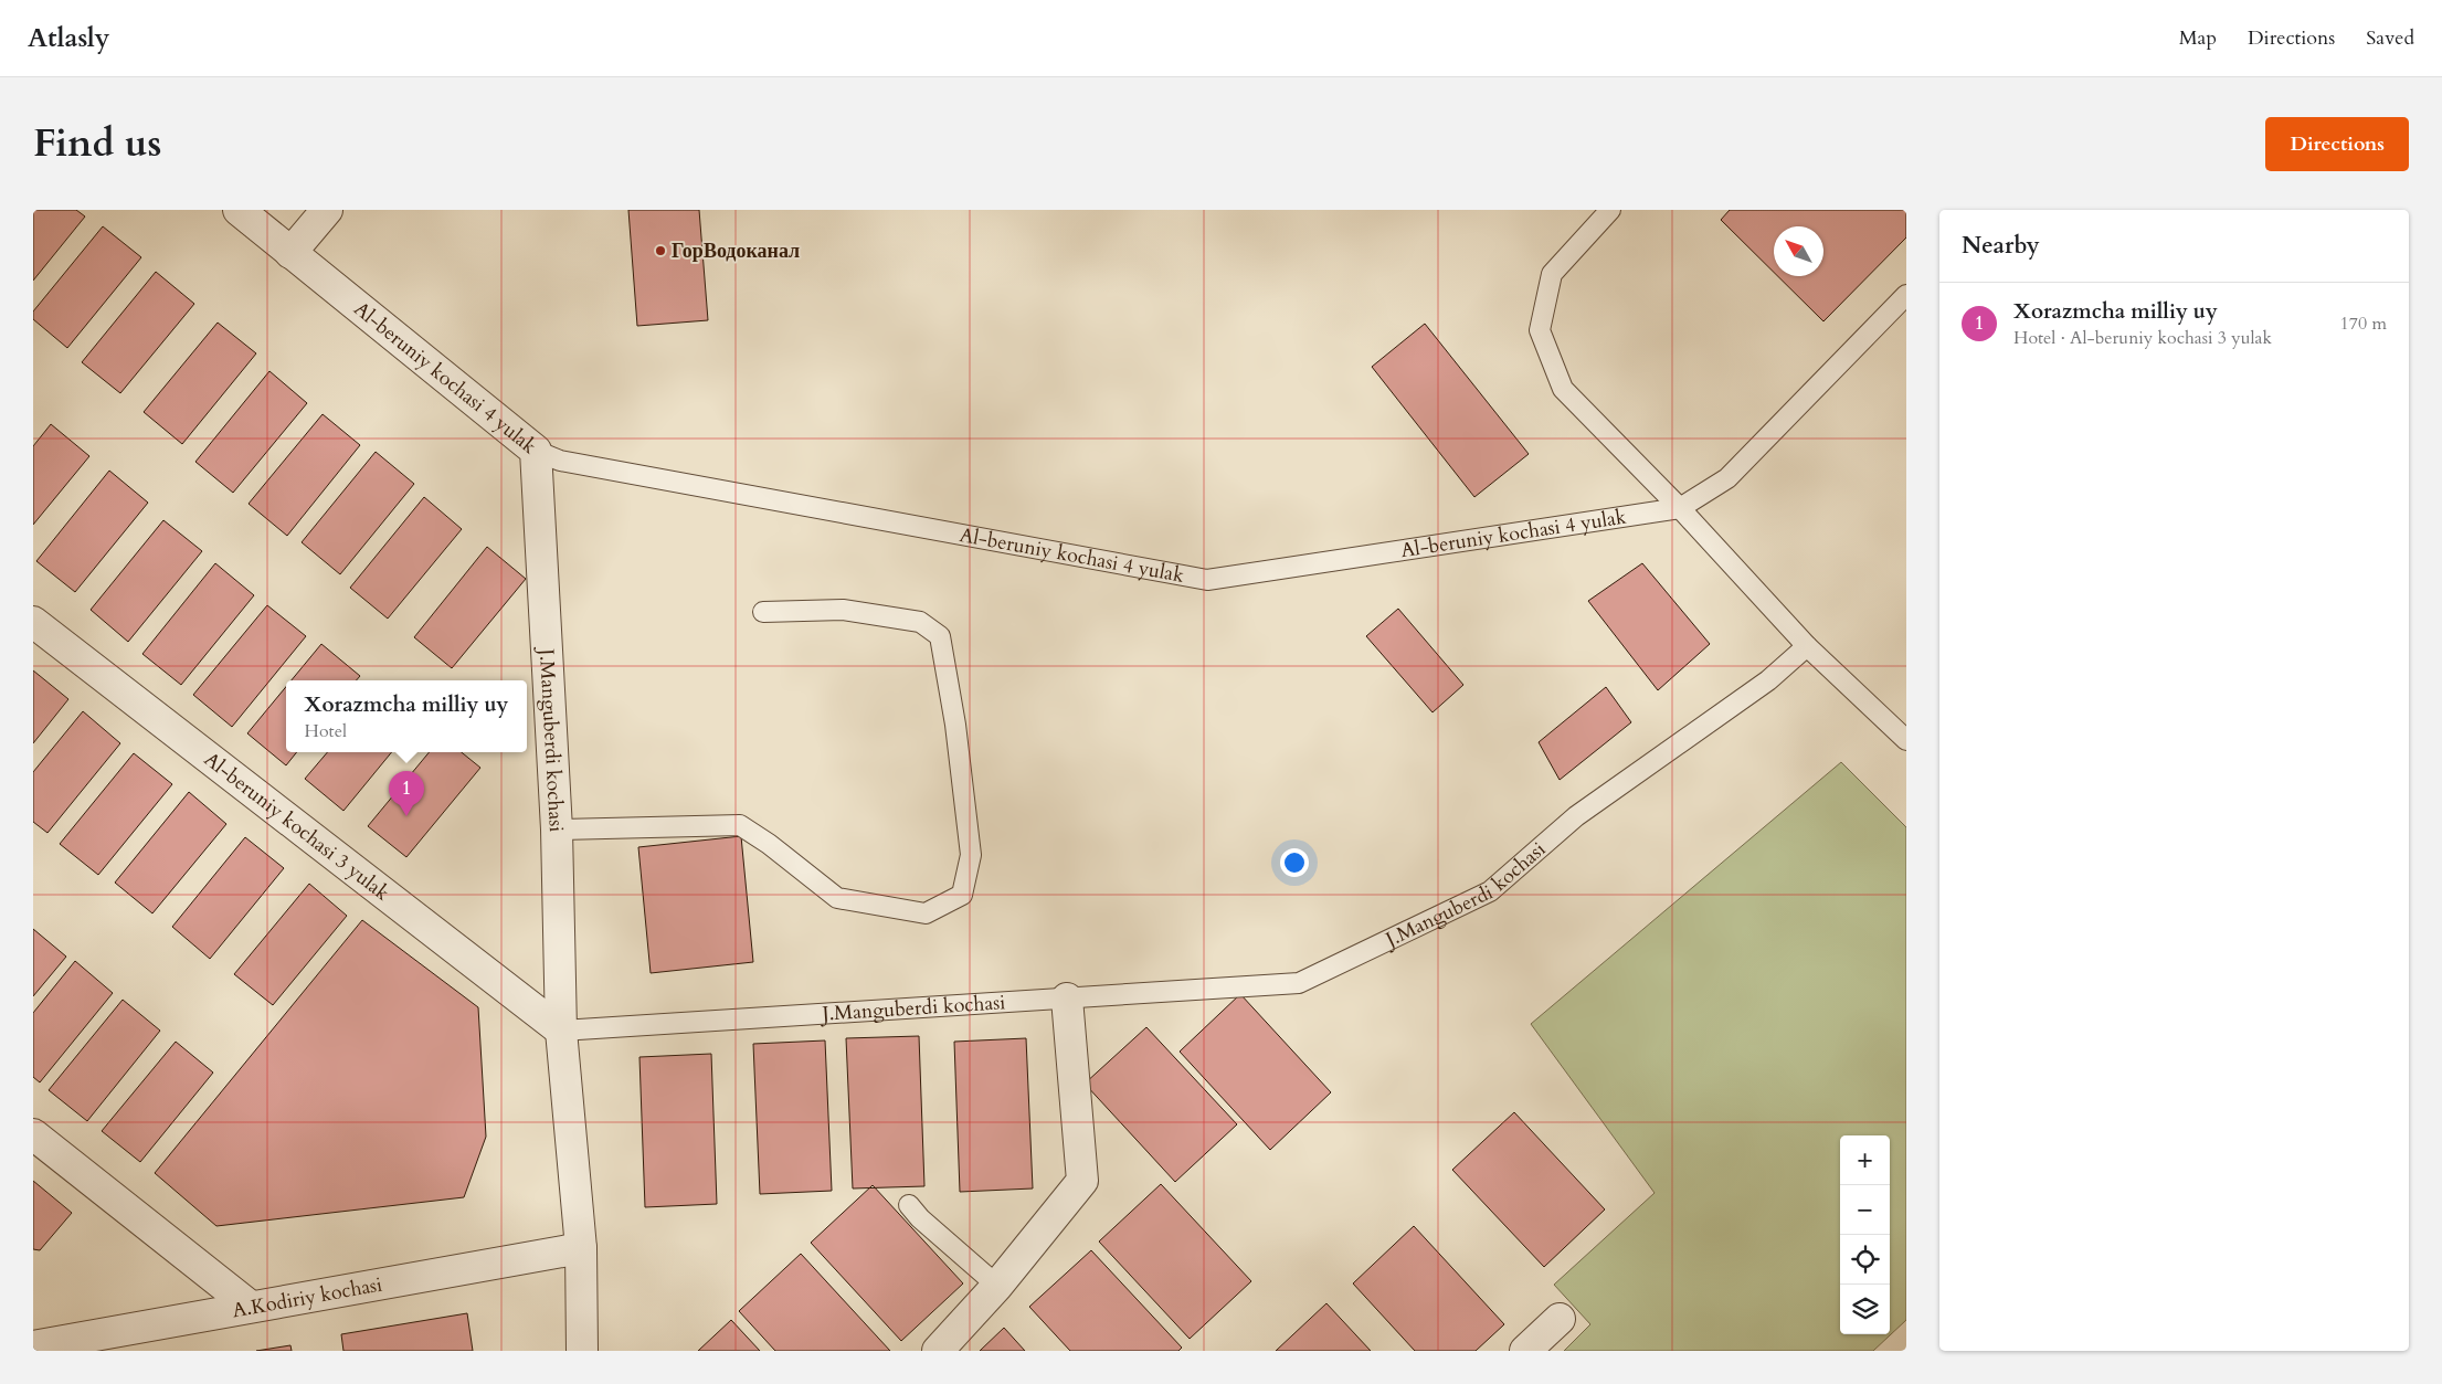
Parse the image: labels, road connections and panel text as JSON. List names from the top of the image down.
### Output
{
  "streets": {
    "street": [
      "Al-beruniy kochasi 4 yulak",
      "J.Manguberdi kochasi",
      "Al-beruniy kochasi 3 yulak",
      "A.Kodiriy kochasi"
    ]
  },
  "crossings": [
    ["Al-beruniy kochasi 4 yulak", "J.Manguberdi kochasi"],
    ["J.Manguberdi kochasi", "Al-beruniy kochasi 3 yulak"],
    ["J.Manguberdi kochasi", "A.Kodiriy kochasi"]
  ],
  "places": ["ГорВодоканал"],
  "north": "top left",
  "page": {
    "header": "Atlasly",
    "nav": ["Map", "Directions", "Saved"],
    "title": "Find us",
    "buttons": "Directions",
    "heading": "Nearby",
    "list": [
      {
        "mark": "1",
        "name": "Xorazmcha milliy uy",
        "note": "Hotel · Al-beruniy kochasi 3 yulak",
        "value": "170 m"
      }
    ],
    "popup": ["Xorazmcha milliy uy", "Hotel"],
    "pins": "1",
    "map_buttons": ["+", "−"]
  }
}
